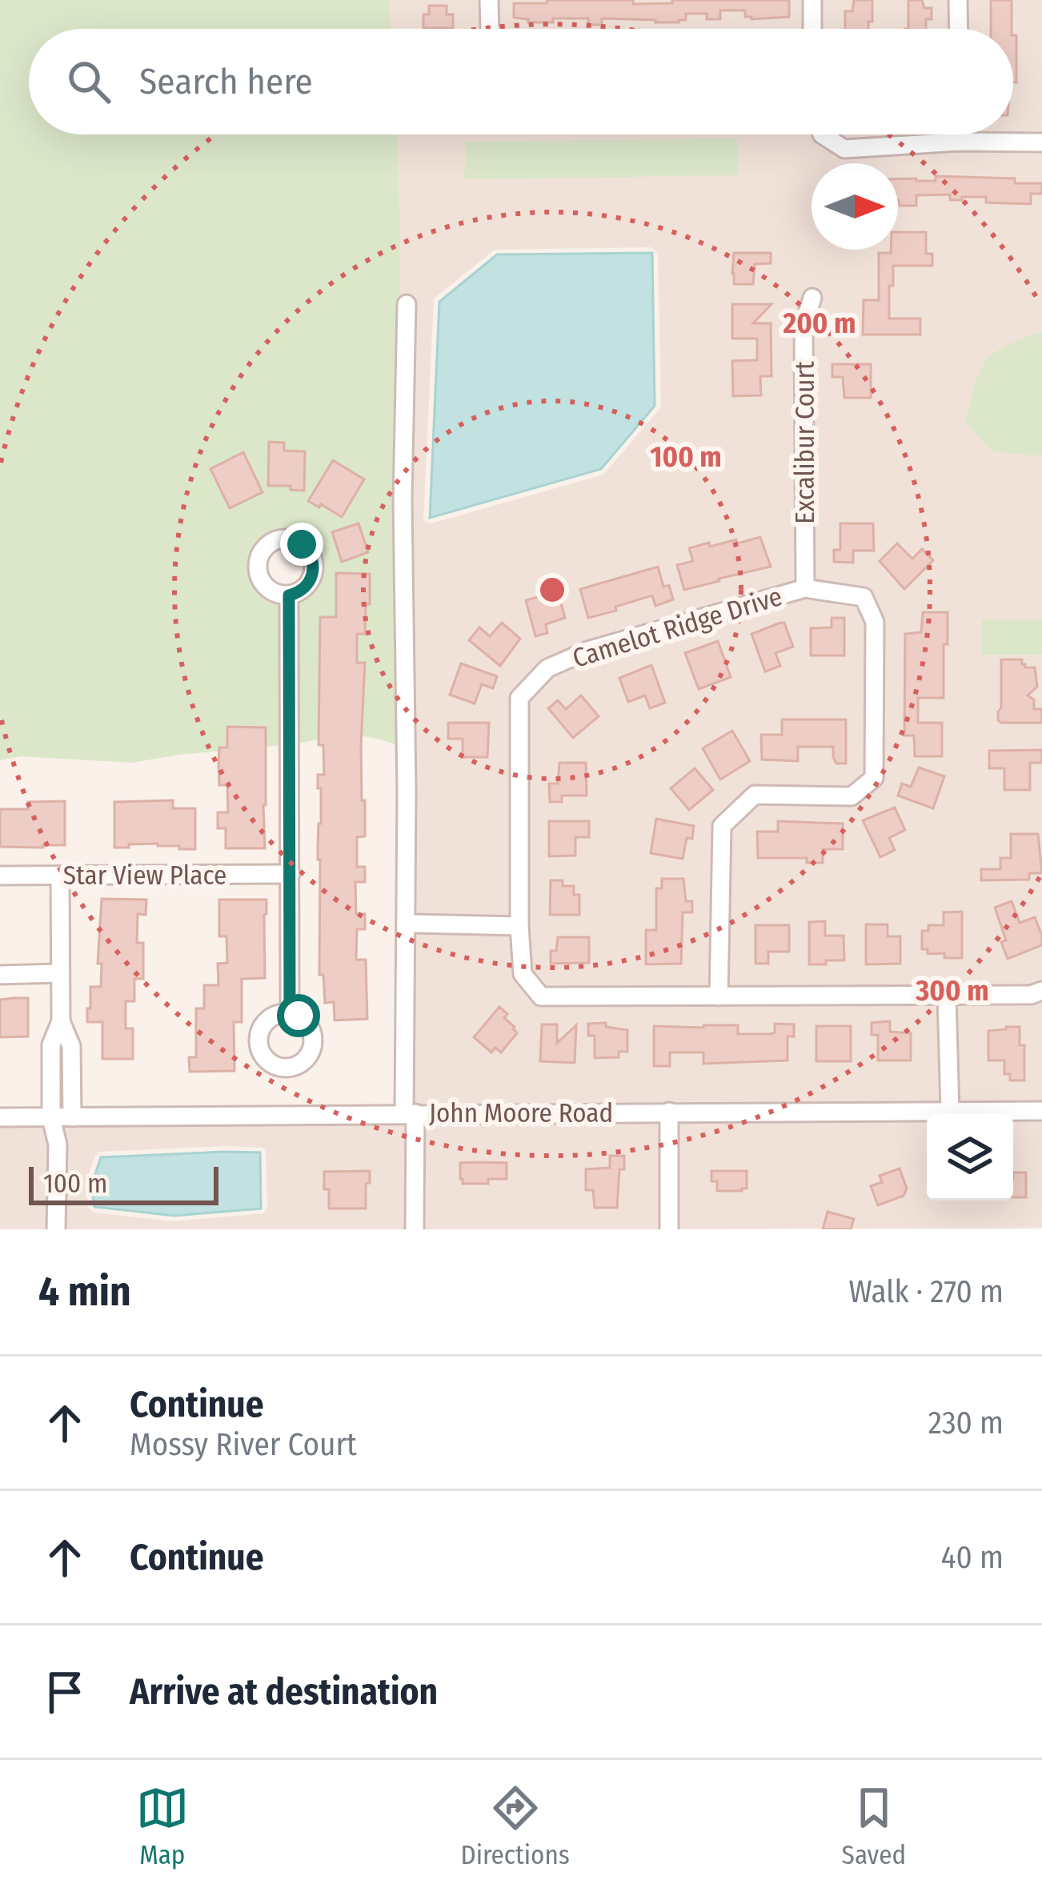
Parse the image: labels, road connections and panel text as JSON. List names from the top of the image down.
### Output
{
  "streets": {
    "street": [
      "Excalibur Court",
      "Camelot Ridge Drive",
      "Star View Place",
      "John Moore Road"
    ]
  },
  "crossings": [
    ["Excalibur Court", "Camelot Ridge Drive"]
  ],
  "scale_bar": "100 m",
  "north": "right",
  "page": {
    "search": "Search here",
    "scale": "100 m",
    "heading": ["4 min", "Walk · 270 m"],
    "list": [
      ["Continue", "Mossy River Court", "230 m"],
      ["Continue", "40 m"],
      "Arrive at destination"
    ],
    "nav": ["Map", "Directions", "Saved"]
  },
  "rings": ["200 m", "100 m", "300 m"]
}
